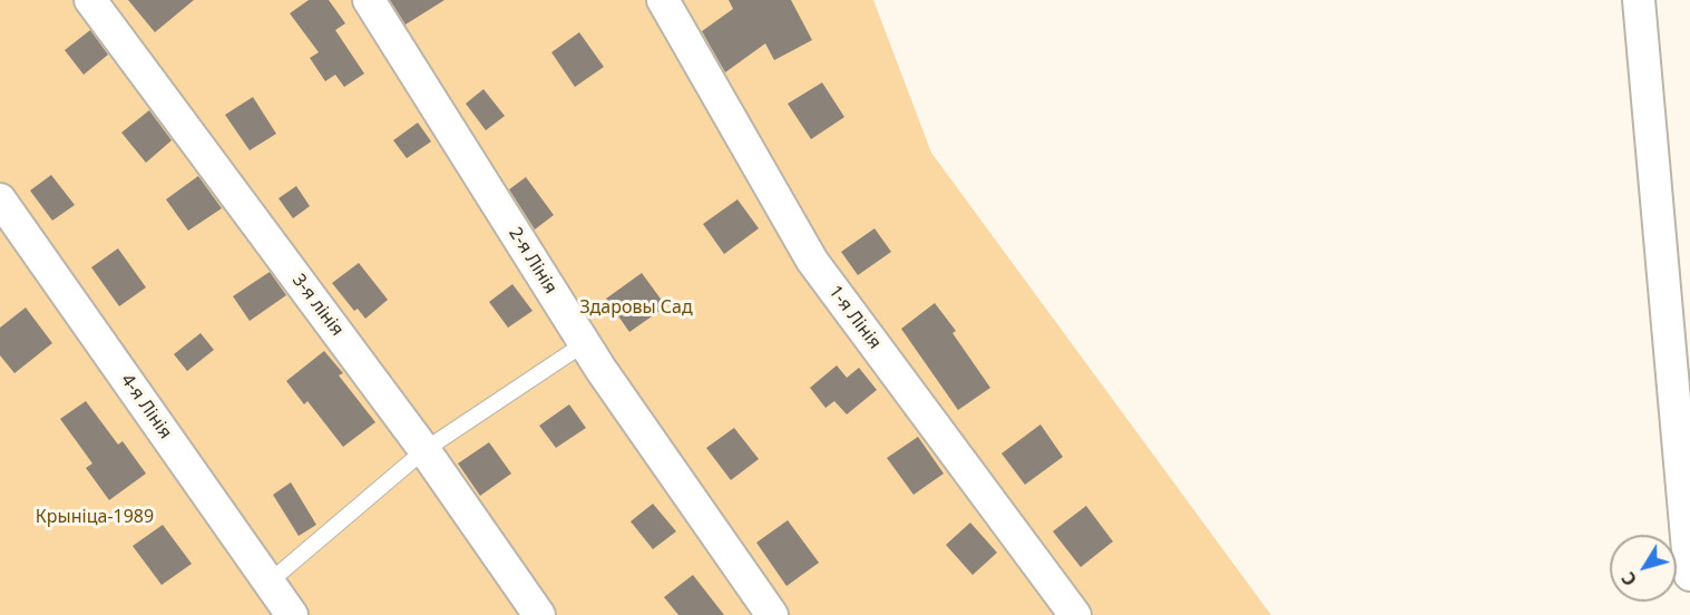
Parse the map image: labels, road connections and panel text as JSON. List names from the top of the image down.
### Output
{
  "streets": {
    "street": [
      "2-я Лінія",
      "3-я лінія",
      "1-я Лінія",
      "4-я Лінія"
    ]
  },
  "parks": ["Здаровы Сад", "Крыніца-1989"],
  "north": "bottom left"
}
